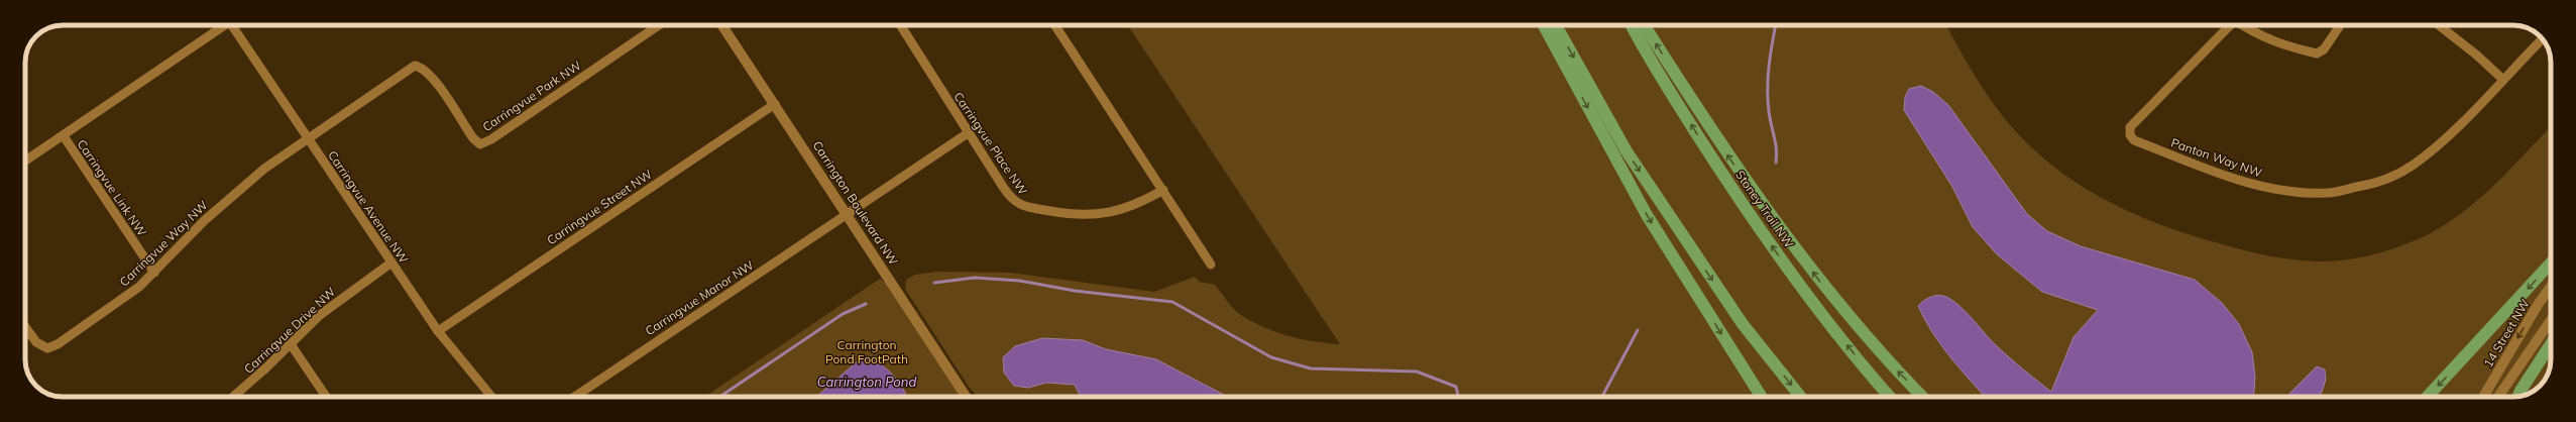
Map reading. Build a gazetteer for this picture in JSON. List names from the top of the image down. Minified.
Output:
{"streets":{"highway":["Stoney Trail NW"],"street":["Carringvue Park NW","Carringvue Place NW","Panton Way NW","Carringvue Link NW","Carrington Boulevard NW","Carringvue Avenue NW","Carringvue Street NW","Carringvue Way NW","Carringvue Manor NW","Carringvue Drive NW","14 Street NW"]},"crossings":[["Carringvue Park NW","Carringvue Avenue NW"],["Carringvue Park NW","Carringvue Way NW"],["Carringvue Place NW","Carringvue Manor NW"],["Carringvue Link NW","Carringvue Way NW"],["Carrington Boulevard NW","Carringvue Street NW"],["Carrington Boulevard NW","Carringvue Manor NW"],["Carringvue Avenue NW","Carringvue Street NW"],["Carringvue Avenue NW","Carringvue Way NW"],["Carringvue Avenue NW","Carringvue Drive NW"]],"water":["Carrington Pond"],"parks":["Carrington Pond FootPath"]}
